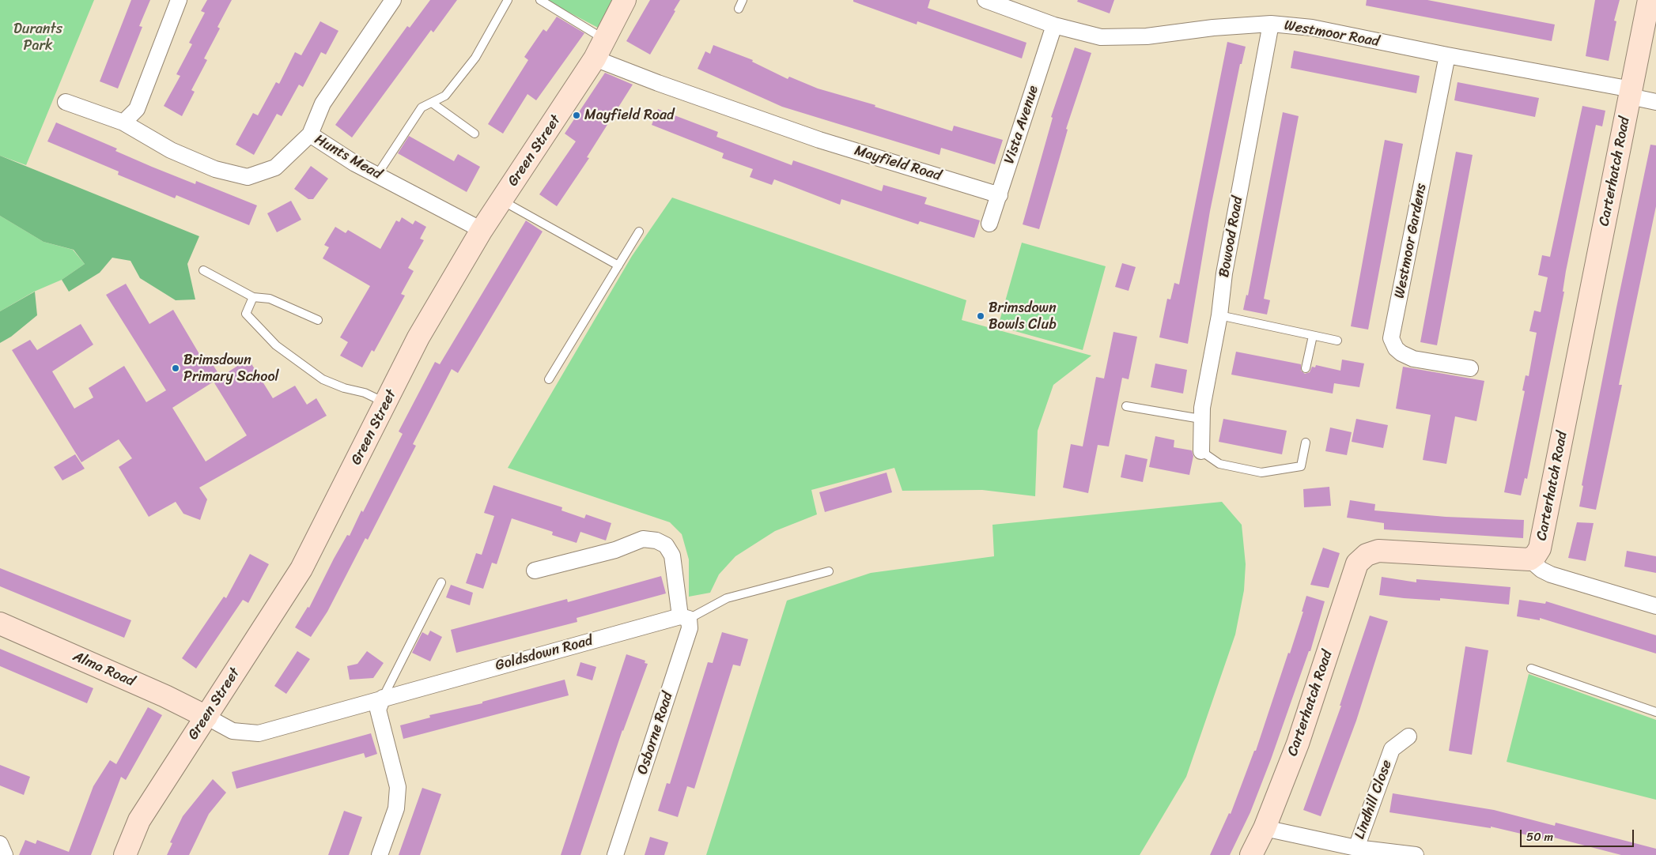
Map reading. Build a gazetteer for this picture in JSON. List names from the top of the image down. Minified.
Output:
{"streets":{"street":["Westmoor Road","Vista Avenue","Green Street","Hunts Mead","Mayfield Road","Carterhatch Road","Bowood Road","Westmoor Gardens","Goldsdown Road","Alma Road","Osborne Road","Lindhill Close"]},"crossings":[["Westmoor Road","Vista Avenue"],["Westmoor Road","Carterhatch Road"],["Westmoor Road","Bowood Road"],["Westmoor Road","Westmoor Gardens"],["Vista Avenue","Mayfield Road"],["Green Street","Hunts Mead"],["Green Street","Mayfield Road"],["Green Street","Goldsdown Road"],["Green Street","Alma Road"],["Goldsdown Road","Alma Road"],["Goldsdown Road","Osborne Road"]],"parks":["Durants Park"],"places":["Mayfield Road","Brimsdown Bowls Club","Brimsdown Primary School"],"scale_bar":"50 m"}
